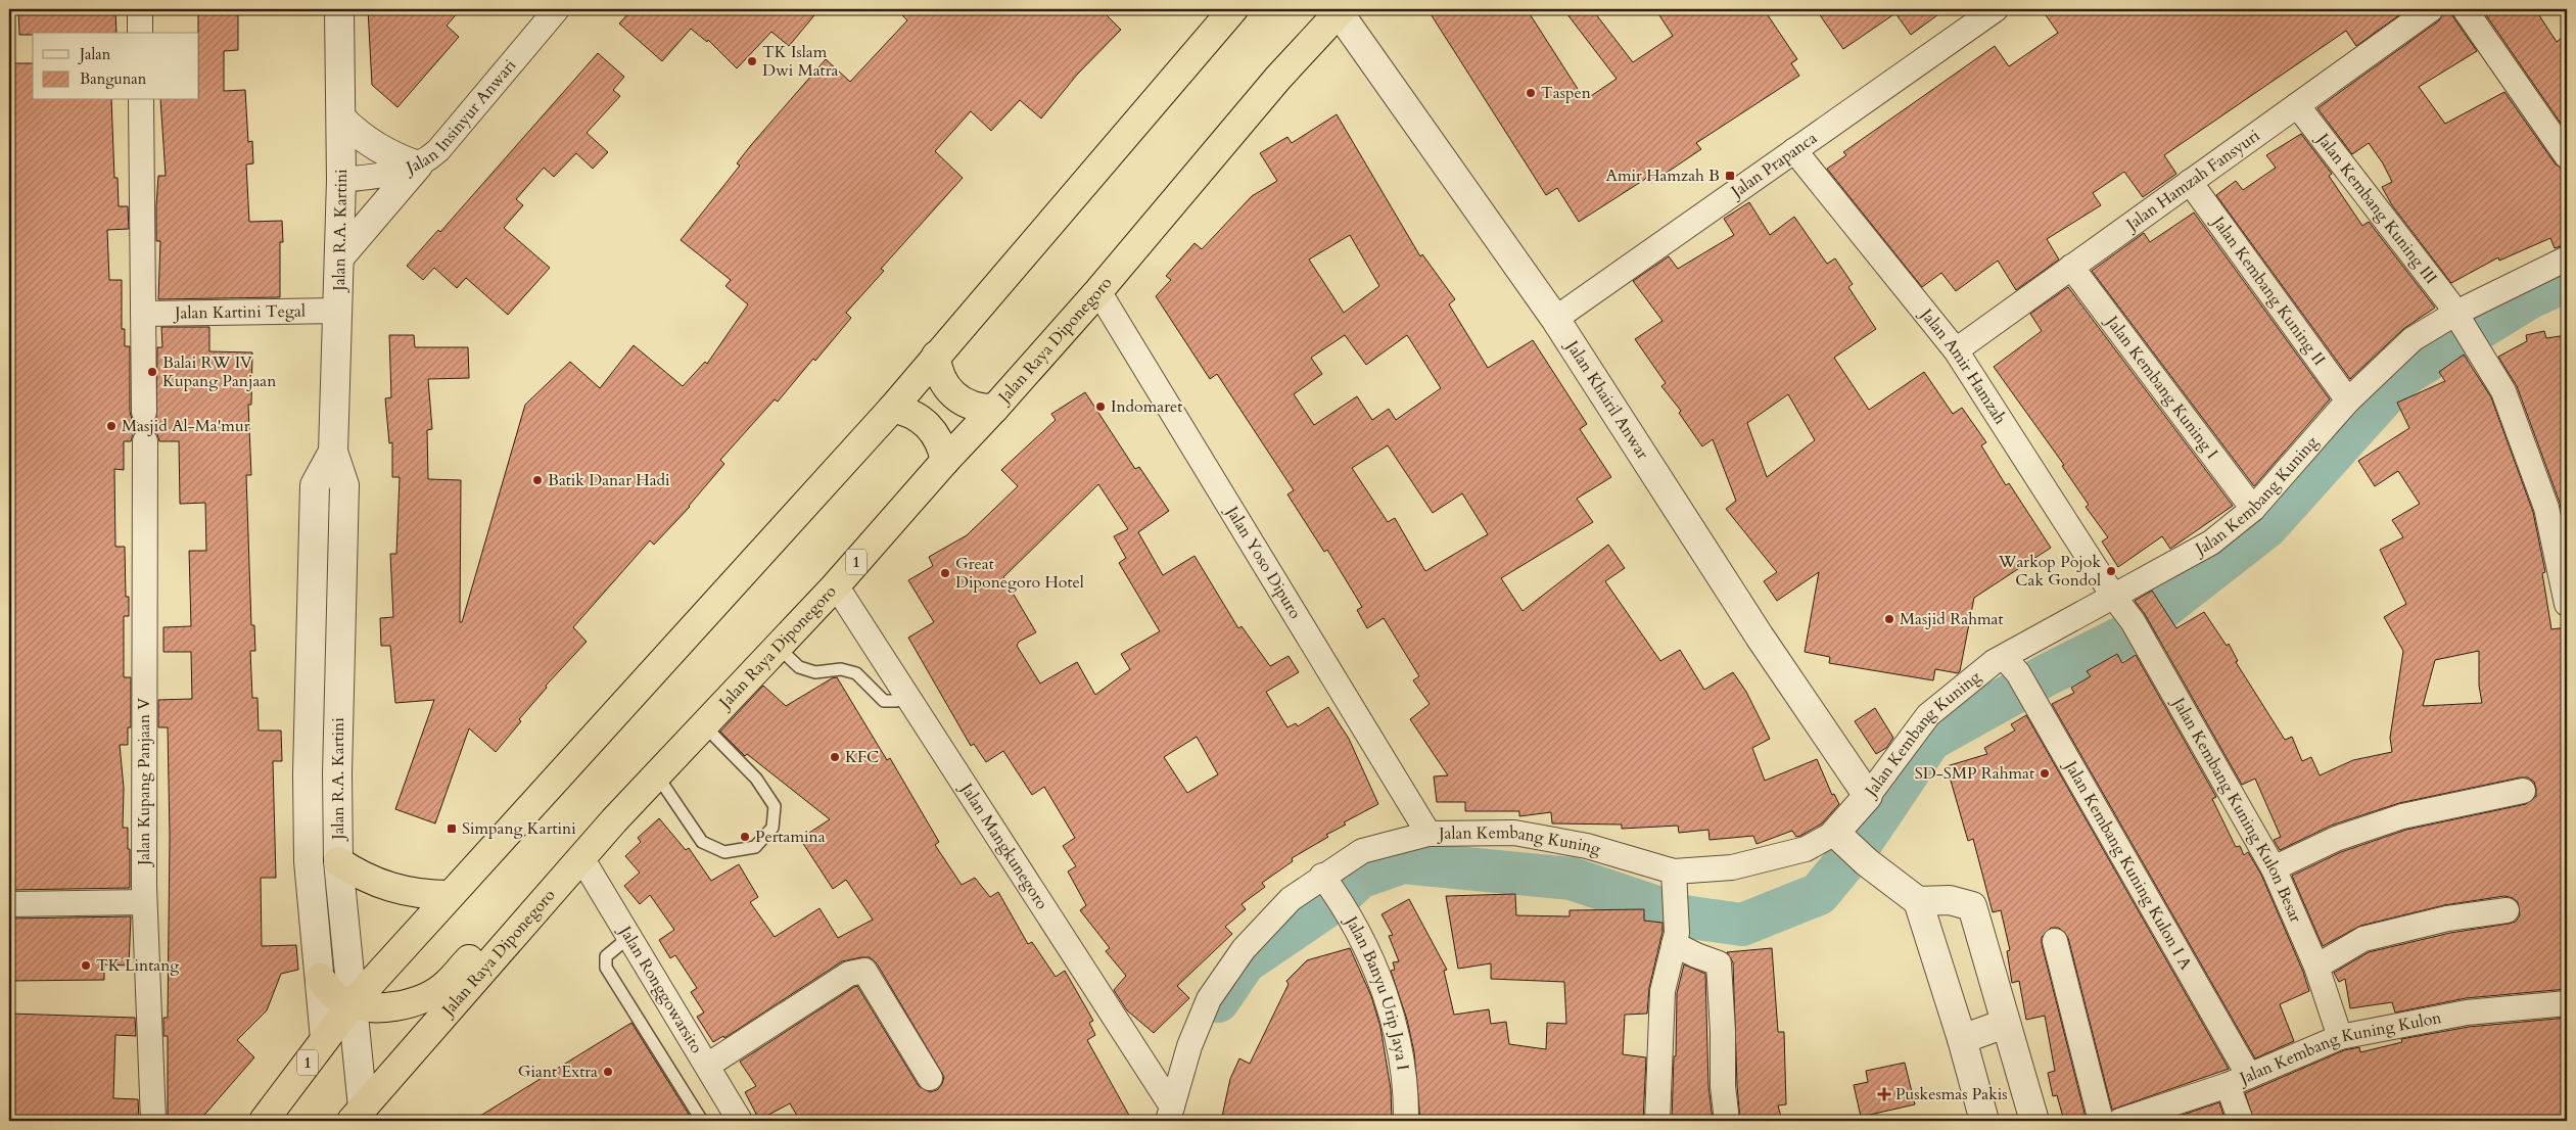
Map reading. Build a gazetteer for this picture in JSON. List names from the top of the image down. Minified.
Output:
{"streets":{"highway":["Jalan Raya Diponegoro","1"],"street":["Jalan Insinyur Anwari","Jalan Prapanca","Jalan Hamzah Fansyuri","Jalan Kembang Kuning III","Jalan R.A. Kartini","Jalan Kembang Kuning II","Jalan Kartini Tegal","Jalan Amir Hamzah","Jalan Kembang Kuning I","Jalan Khairil Anwar","Jalan Kembang Kuning","Jalan Yoso Dipuro","Jalan Kupang Panjaan V","Jalan Kembang Kuning Kulon Besar","Jalan Mangkunegoro","Jalan Kembang Kuning Kulon I A","Jalan Ronggowarsito","Jalan Banyu Urip Jaya I","Jalan Kembang Kuning Kulon"]},"crossings":[["Jalan Insinyur Anwari","Jalan R.A. Kartini"],["Jalan Prapanca","Jalan Amir Hamzah"],["Jalan Prapanca","Jalan Khairil Anwar"],["Jalan Hamzah Fansyuri","Jalan Kembang Kuning III"],["Jalan Hamzah Fansyuri","Jalan Kembang Kuning II"],["Jalan Hamzah Fansyuri","Jalan Amir Hamzah"],["Jalan Hamzah Fansyuri","Jalan Kembang Kuning I"],["Jalan Kembang Kuning III","Jalan Kembang Kuning"],["Jalan R.A. Kartini","Jalan Kartini Tegal"],["Jalan R.A. Kartini","Jalan Raya Diponegoro"],["Jalan R.A. Kartini","1"],["Jalan Kembang Kuning II","Jalan Kembang Kuning"],["Jalan Raya Diponegoro","Jalan Khairil Anwar"],["Jalan Raya Diponegoro","Jalan Yoso Dipuro"],["Jalan Raya Diponegoro","Jalan Mangkunegoro"],["Jalan Raya Diponegoro","Jalan Ronggowarsito"],["Jalan Amir Hamzah","Jalan Kembang Kuning"],["Jalan Amir Hamzah","Jalan Kembang Kuning Kulon Besar"],["Jalan Kembang Kuning I","Jalan Kembang Kuning"],["Jalan Khairil Anwar","Jalan Kembang Kuning"],["Jalan Kembang Kuning","Jalan Yoso Dipuro"],["Jalan Kembang Kuning","Jalan Kembang Kuning Kulon Besar"],["Jalan Kembang Kuning","Jalan Mangkunegoro"],["Jalan Kembang Kuning","Jalan Kembang Kuning Kulon I A"],["Jalan Kembang Kuning","Jalan Banyu Urip Jaya I"],["Jalan Kembang Kuning Kulon Besar","Jalan Kembang Kuning Kulon"],["Jalan Kembang Kuning Kulon I A","Jalan Kembang Kuning Kulon"]],"places":{"other":["TK Islam Dwi Matra","Taspen","Balai RW IV Kupang Panjaan","Indomaret","Masjid Al-Ma'mur","Batik Danar Hadi","Warkop Pojok Cak Gondol","Great Diponegoro Hotel","Masjid Rahmat","KFC","SD-SMP Rahmat","Pertamina","TK Lintang","Giant Extra"],"transit":["Amir Hamzah B","Simpang Kartini"],"health":["Puskesmas Pakis"]},"legend":["Jalan","Bangunan"]}
